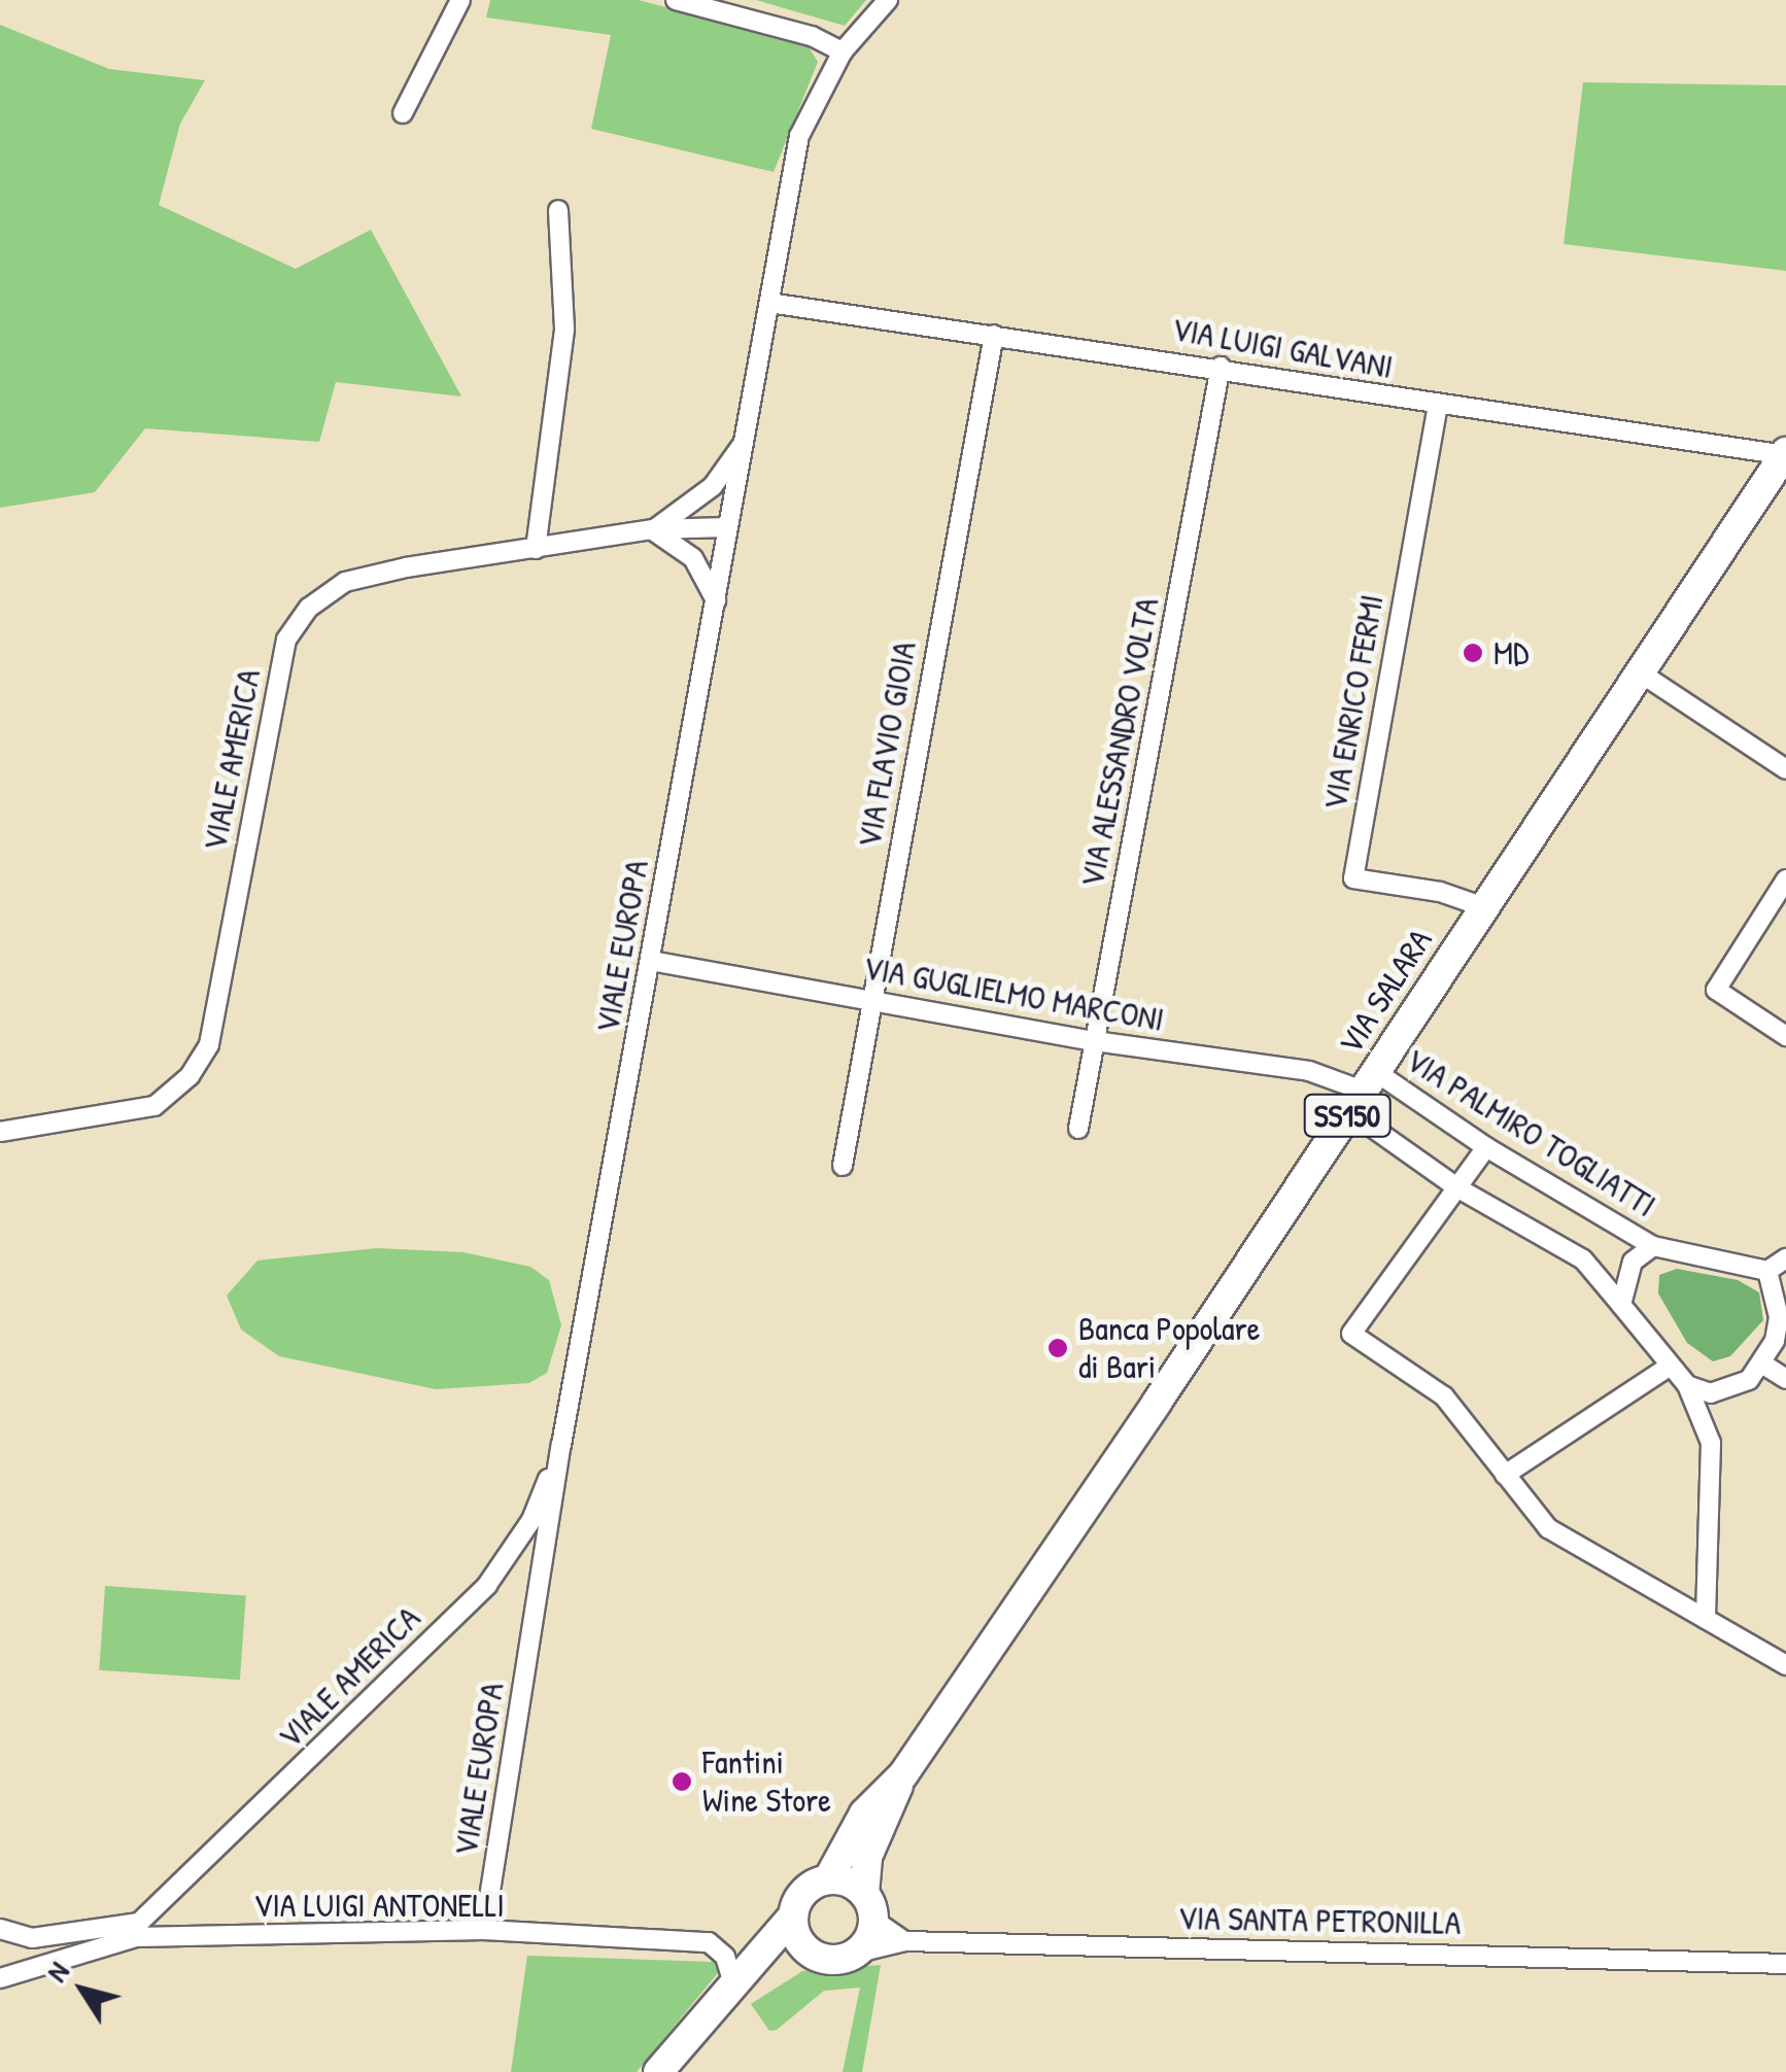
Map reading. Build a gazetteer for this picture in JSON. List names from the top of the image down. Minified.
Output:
{"streets":{"main road":["VIA SALARA","SS150"],"street":["VIA LUIGI GALVANI","VIA ENRICO FERMI","VIA ALESSANDRO VOLTA","VIA FLAVIO GIOIA","VIALE AMERICA","VIALE EUROPA","VIA GUGLIELMO MARCONI","VIA PALMIRO TOGLIATTI","VIA LUIGI ANTONELLI","VIA SANTA PETRONILLA"]},"crossings":[["VIA LUIGI GALVANI","VIA ENRICO FERMI"],["VIA LUIGI GALVANI","VIA ALESSANDRO VOLTA"],["VIA LUIGI GALVANI","VIA FLAVIO GIOIA"],["VIA LUIGI GALVANI","VIALE EUROPA"],["VIA LUIGI GALVANI","VIA SALARA"],["VIA ENRICO FERMI","VIA SALARA"],["VIA ALESSANDRO VOLTA","VIA GUGLIELMO MARCONI"],["VIA FLAVIO GIOIA","VIA GUGLIELMO MARCONI"],["VIALE AMERICA","VIALE EUROPA"],["VIALE AMERICA","VIA LUIGI ANTONELLI"],["VIALE EUROPA","VIA GUGLIELMO MARCONI"],["VIALE EUROPA","VIA LUIGI ANTONELLI"],["VIA SALARA","VIA GUGLIELMO MARCONI"],["VIA SALARA","VIA PALMIRO TOGLIATTI"],["VIA SALARA","VIA SANTA PETRONILLA"],["VIA GUGLIELMO MARCONI","VIA PALMIRO TOGLIATTI"]],"places":["MD","Banca Popolare di Bari","Fantini Wine Store"],"north":"top left"}
